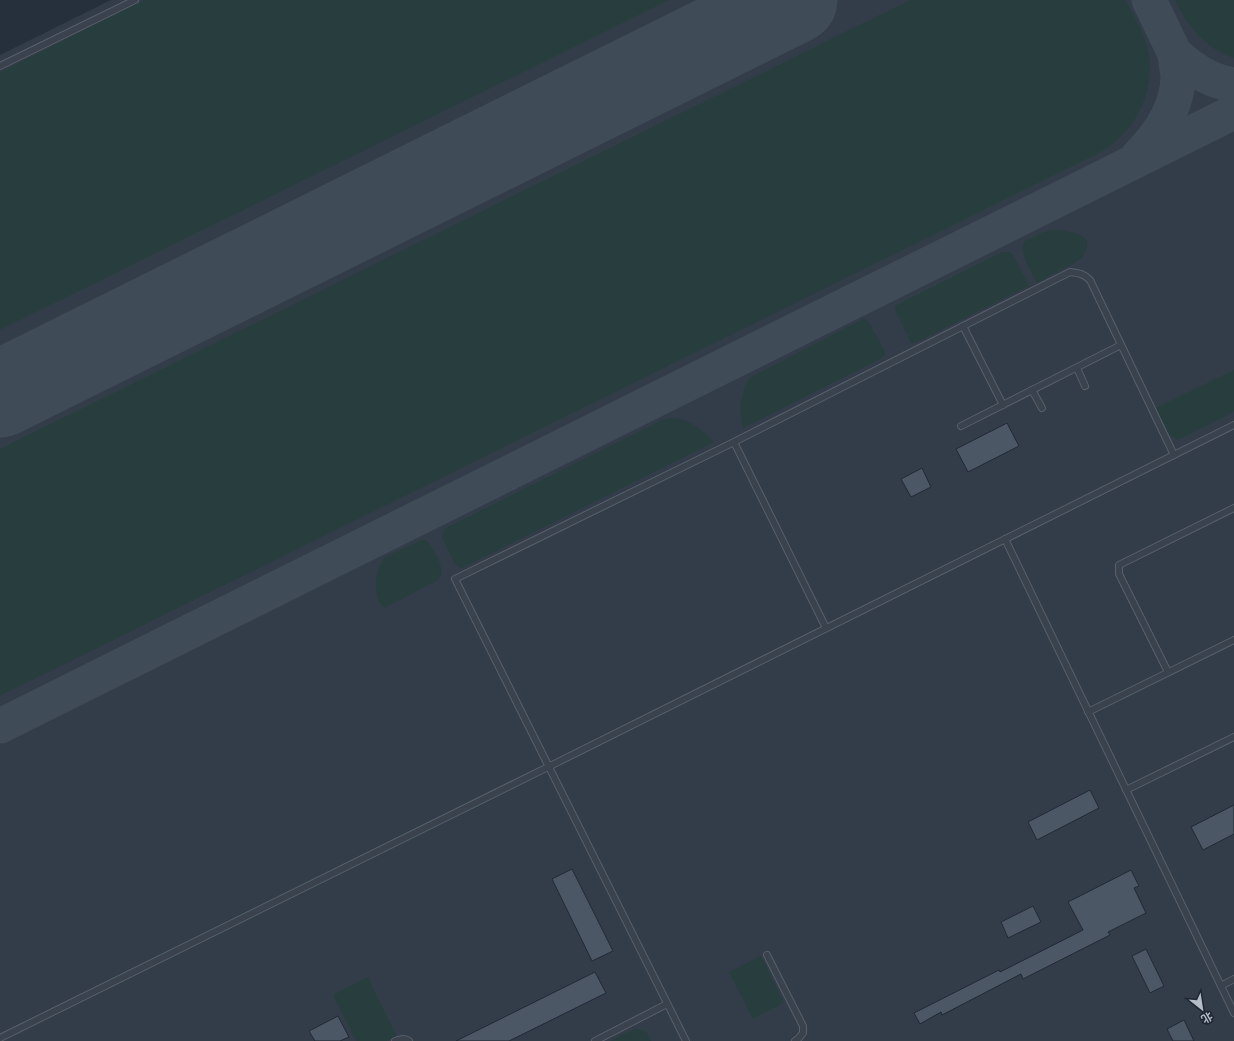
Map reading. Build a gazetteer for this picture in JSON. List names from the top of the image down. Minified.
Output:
{"north":"bottom right"}
